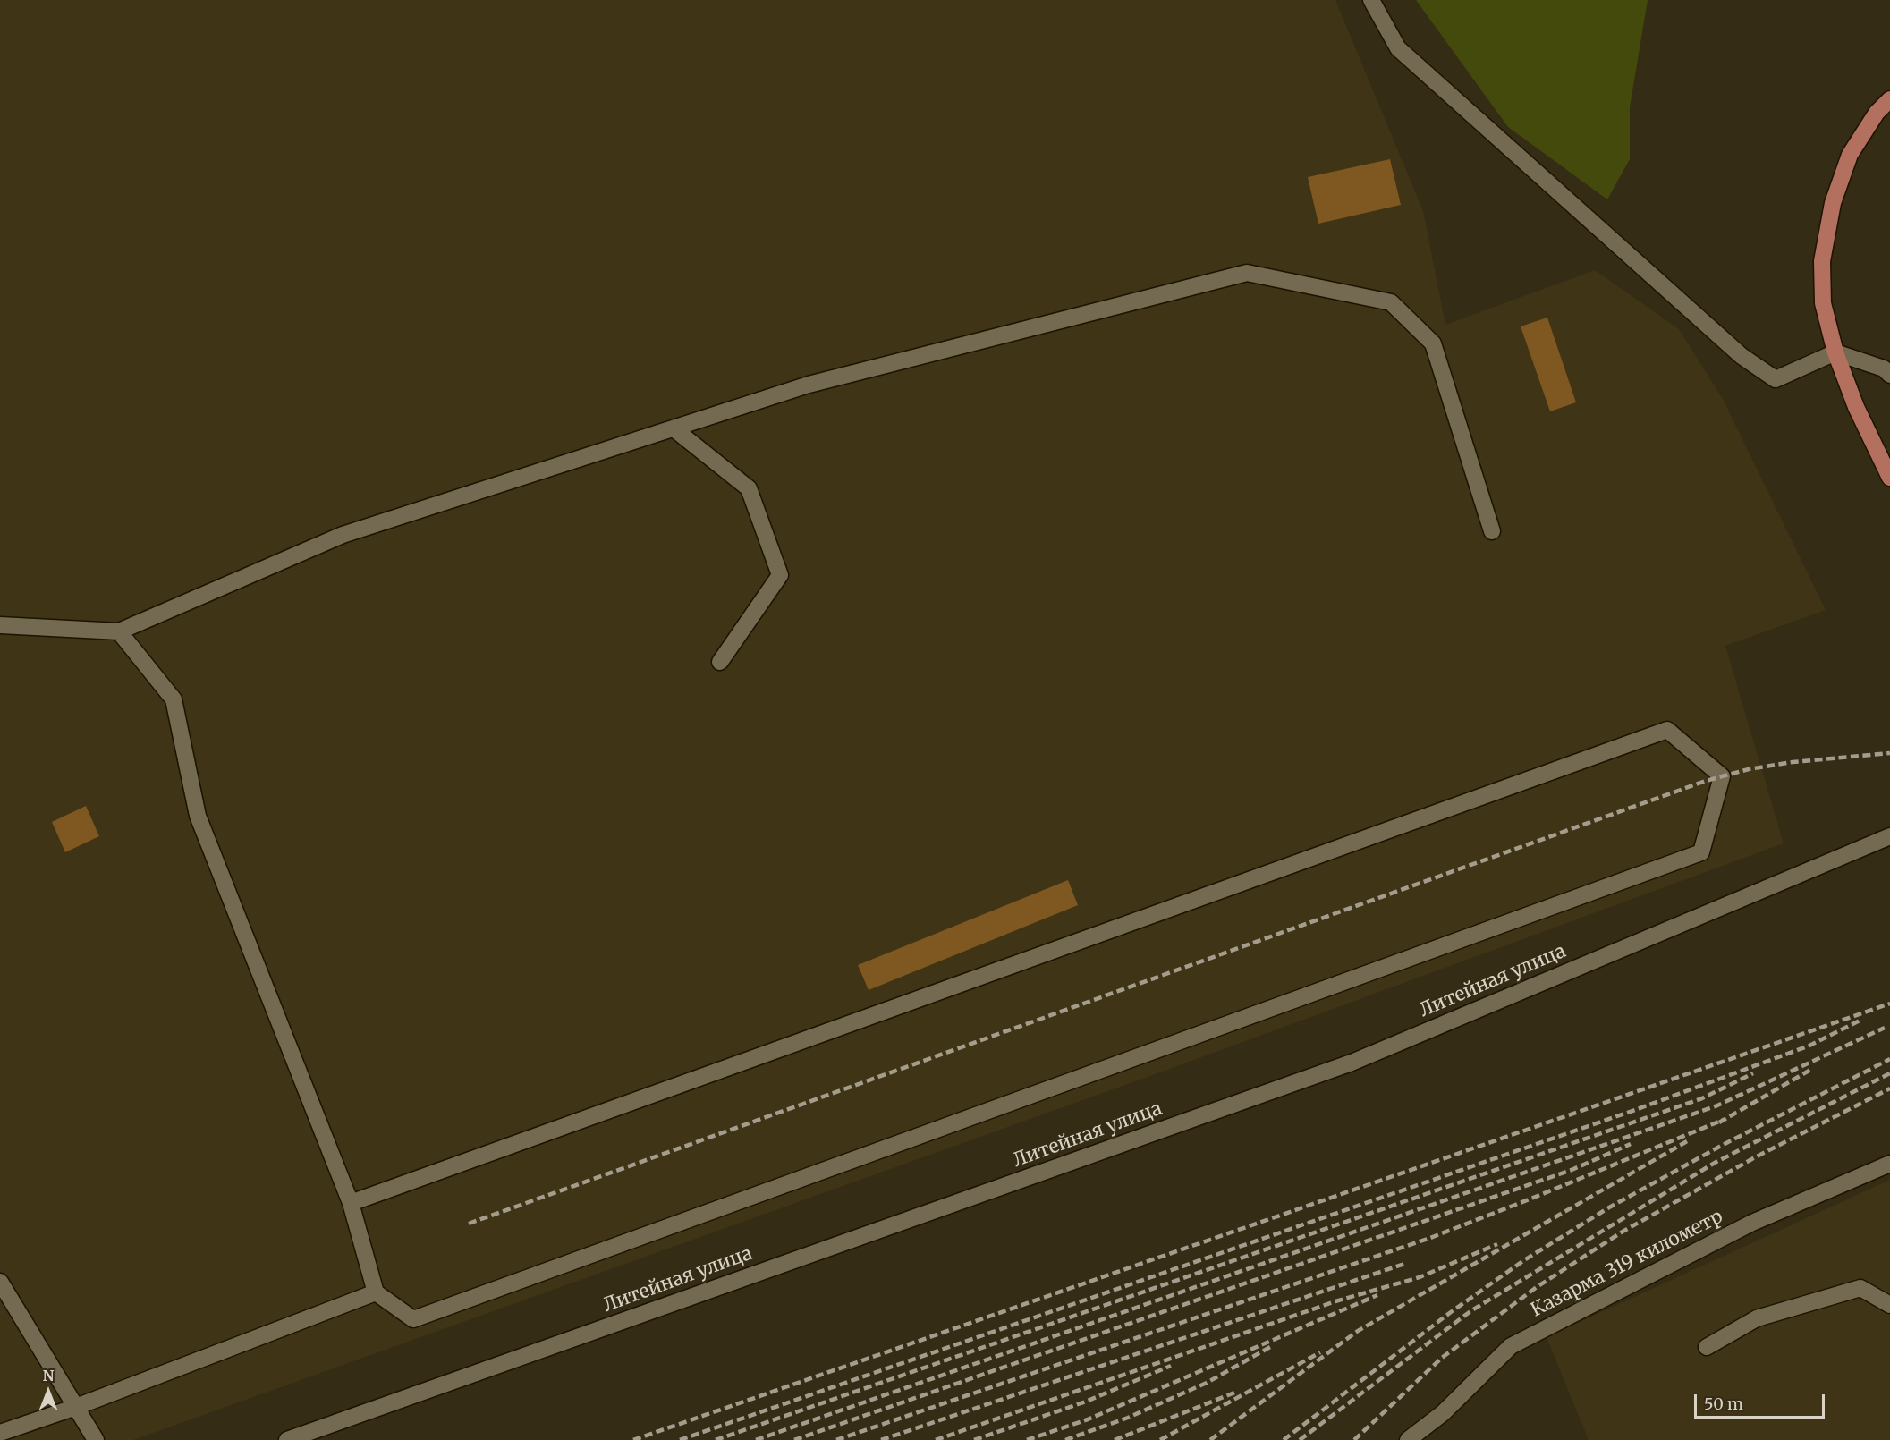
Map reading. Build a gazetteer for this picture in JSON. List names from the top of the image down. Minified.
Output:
{"streets":{"lane":["Литейная улица","Казарма 319 километр"]},"scale_bar":"50 m","north":"top"}
